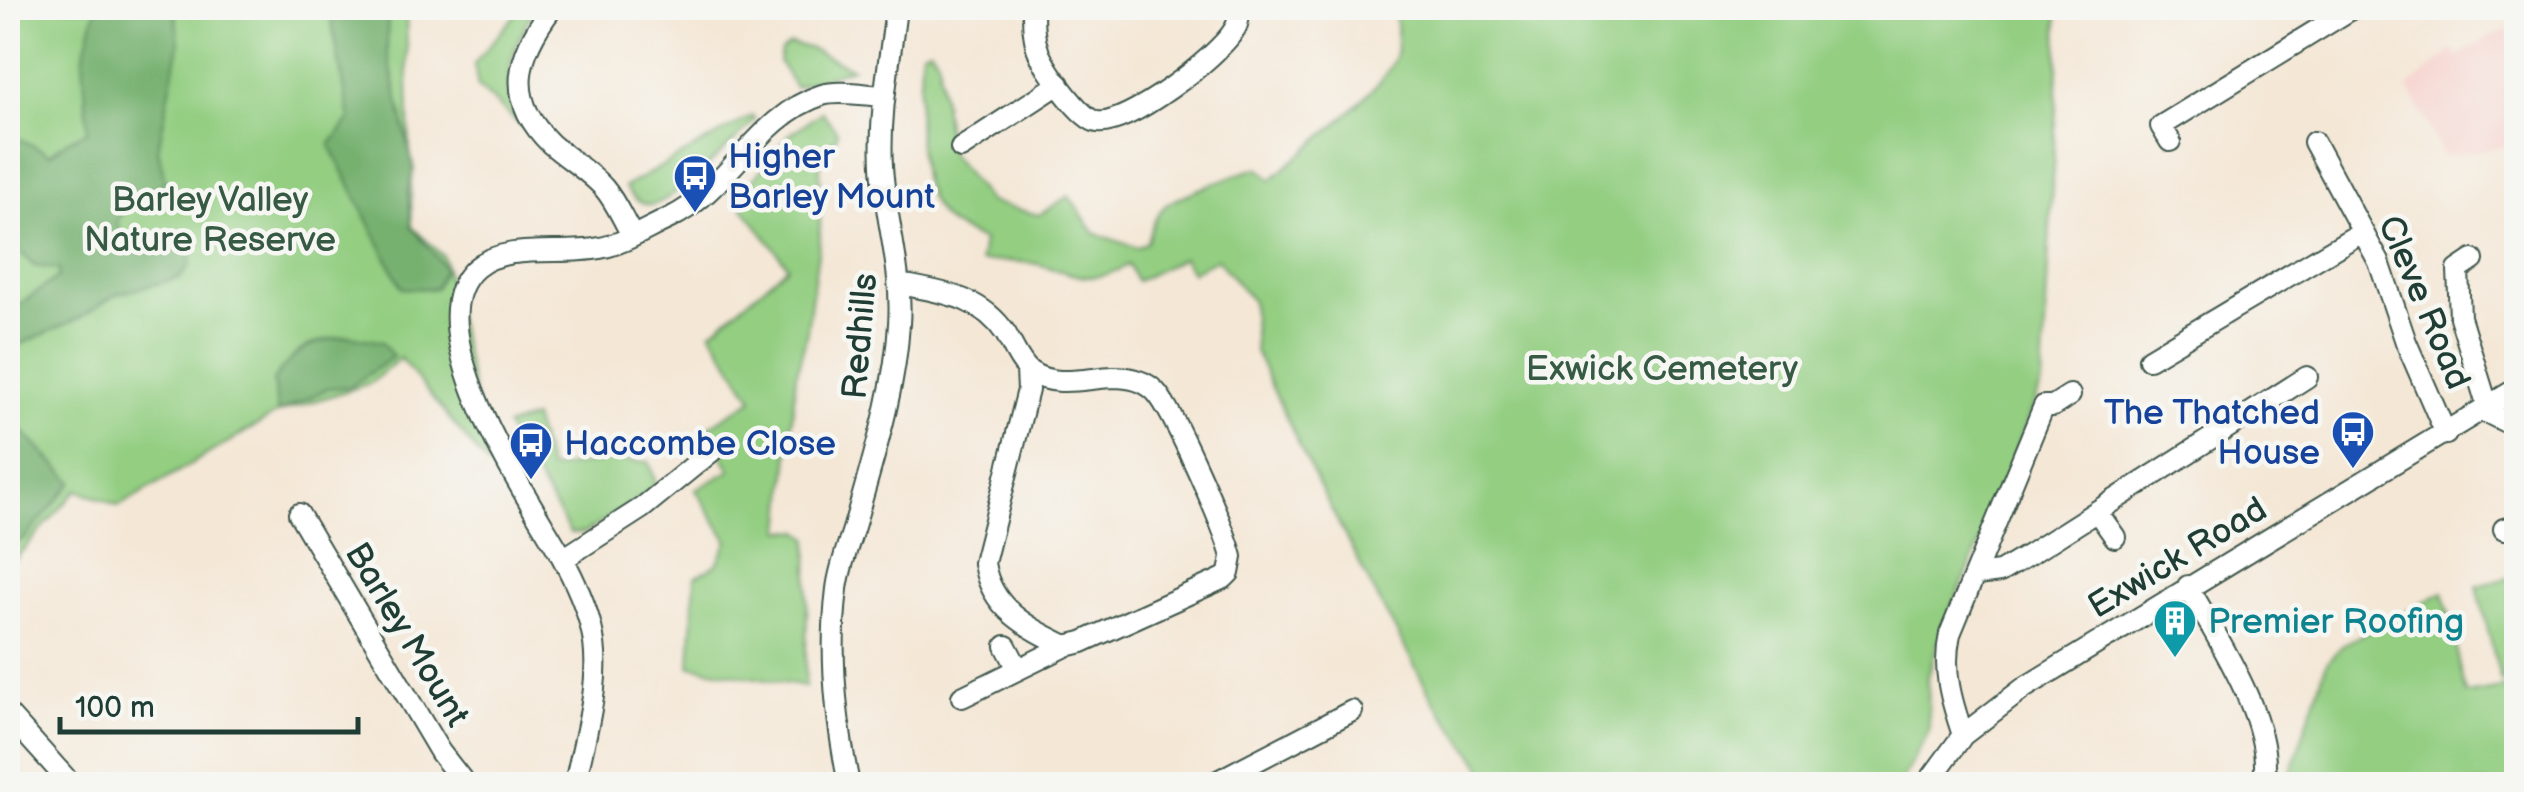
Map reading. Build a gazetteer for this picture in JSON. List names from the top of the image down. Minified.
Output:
{"streets":{"street":["Cleve Road","Redhills","Exwick Road","Barley Mount"]},"crossings":[["Cleve Road","Exwick Road"]],"parks":["Barley Valley Nature Reserve","Exwick Cemetery"],"places":{"bus stop":["Higher Barley Mount","The Thatched House","Haccombe Close"],"building":["Premier Roofing"]},"scale_bar":"100 m"}
